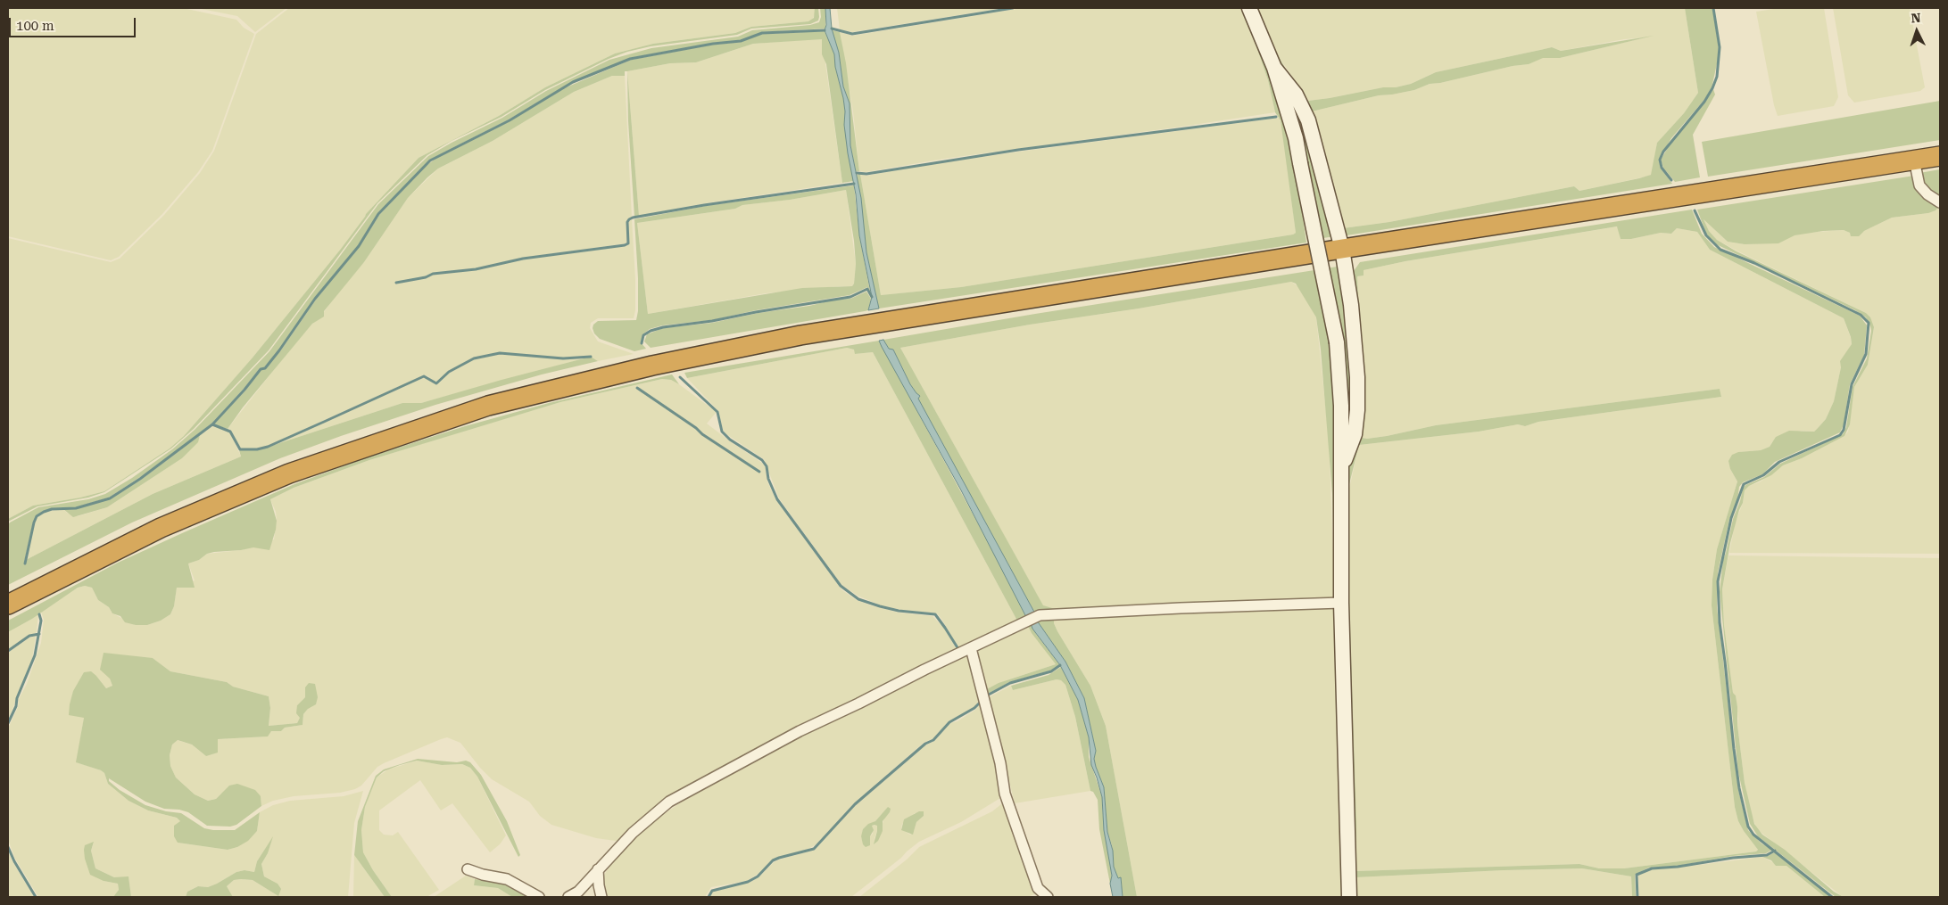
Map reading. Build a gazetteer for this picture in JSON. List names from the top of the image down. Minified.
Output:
{"scale_bar":"100 m","north":"top"}
